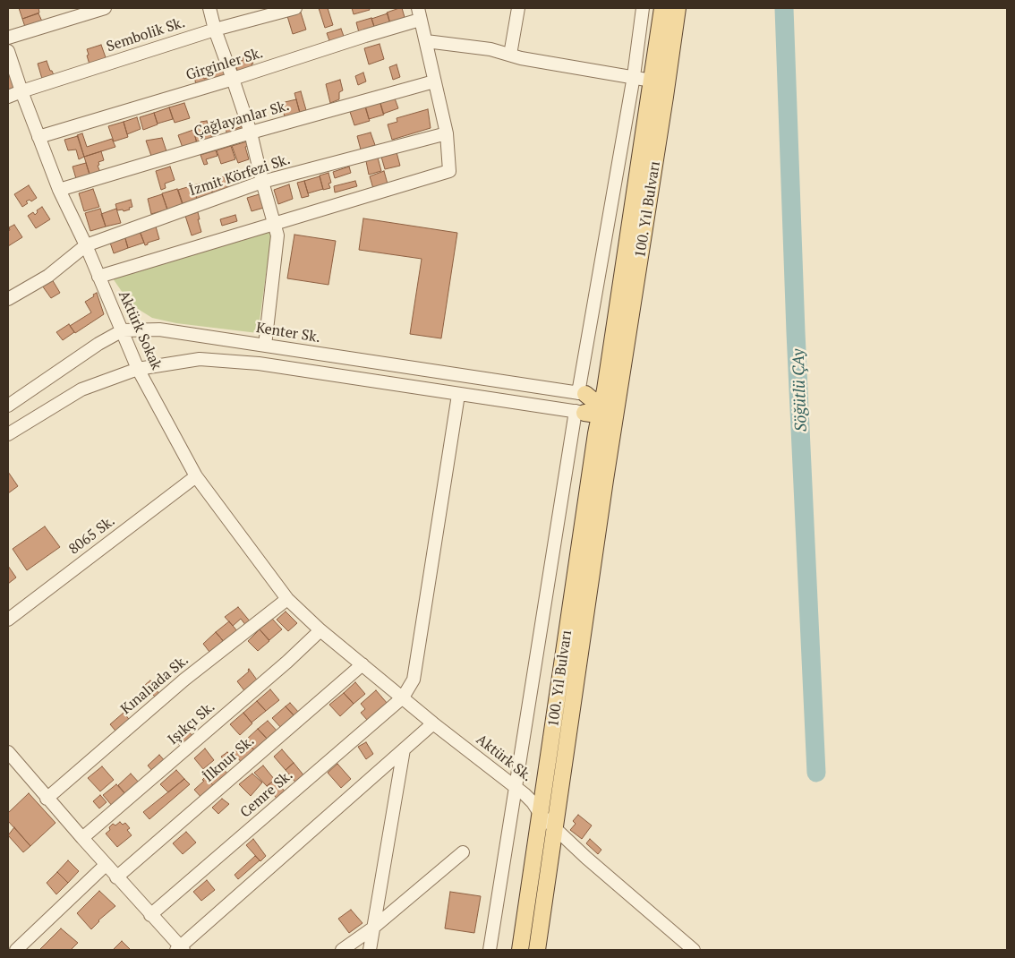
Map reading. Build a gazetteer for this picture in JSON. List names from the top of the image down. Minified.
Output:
{"streets":{"main road":["100. Yıl Bulvarı"],"street":["Sembolik Sk.","Girginler Sk.","Çağlayanlar Sk.","İzmit Körfezi Sk.","Aktürk Sokak","Kenter Sk.","8065 Sk.","Kınalıada Sk.","Işıkçı Sk.","Aktürk Sk.","İlknur Sk.","Cemre Sk."]},"crossings":[["Sembolik Sk.","Aktürk Sokak"],["Girginler Sk.","Aktürk Sokak"],["Çağlayanlar Sk.","Aktürk Sokak"],["İzmit Körfezi Sk.","Aktürk Sokak"],["100. Yıl Bulvarı","Aktürk Sk."],["Aktürk Sokak","Kenter Sk."],["Aktürk Sokak","8065 Sk."],["Aktürk Sokak","Kınalıada Sk."],["Aktürk Sokak","Aktürk Sk."],["Kınalıada Sk.","Aktürk Sk."],["Işıkçı Sk.","Aktürk Sk."],["Aktürk Sk.","İlknur Sk."],["Aktürk Sk.","Cemre Sk."]],"water":["Söğütlü ÇAy"]}
